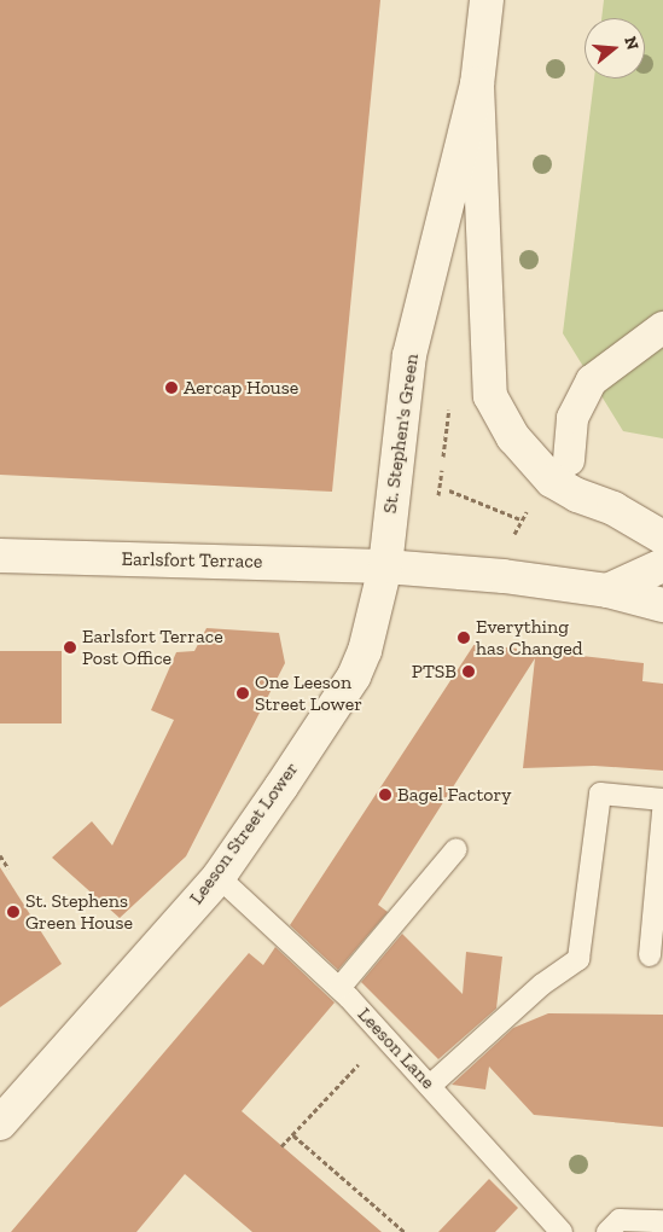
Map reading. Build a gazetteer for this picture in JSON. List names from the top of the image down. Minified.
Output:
{"streets":{"main road":["St. Stephen's Green","Earlsfort Terrace","Leeson Street Lower"],"lane":["Leeson Lane"]},"crossings":[["St. Stephen's Green","Earlsfort Terrace"],["St. Stephen's Green","Leeson Street Lower"],["Earlsfort Terrace","Leeson Street Lower"],["Leeson Street Lower","Leeson Lane"]],"places":["Aercap House","Everything has Changed","Earlsfort Terrace Post Office","PTSB","One Leeson Street Lower","Bagel Factory","St. Stephens Green House"],"north":"right"}
